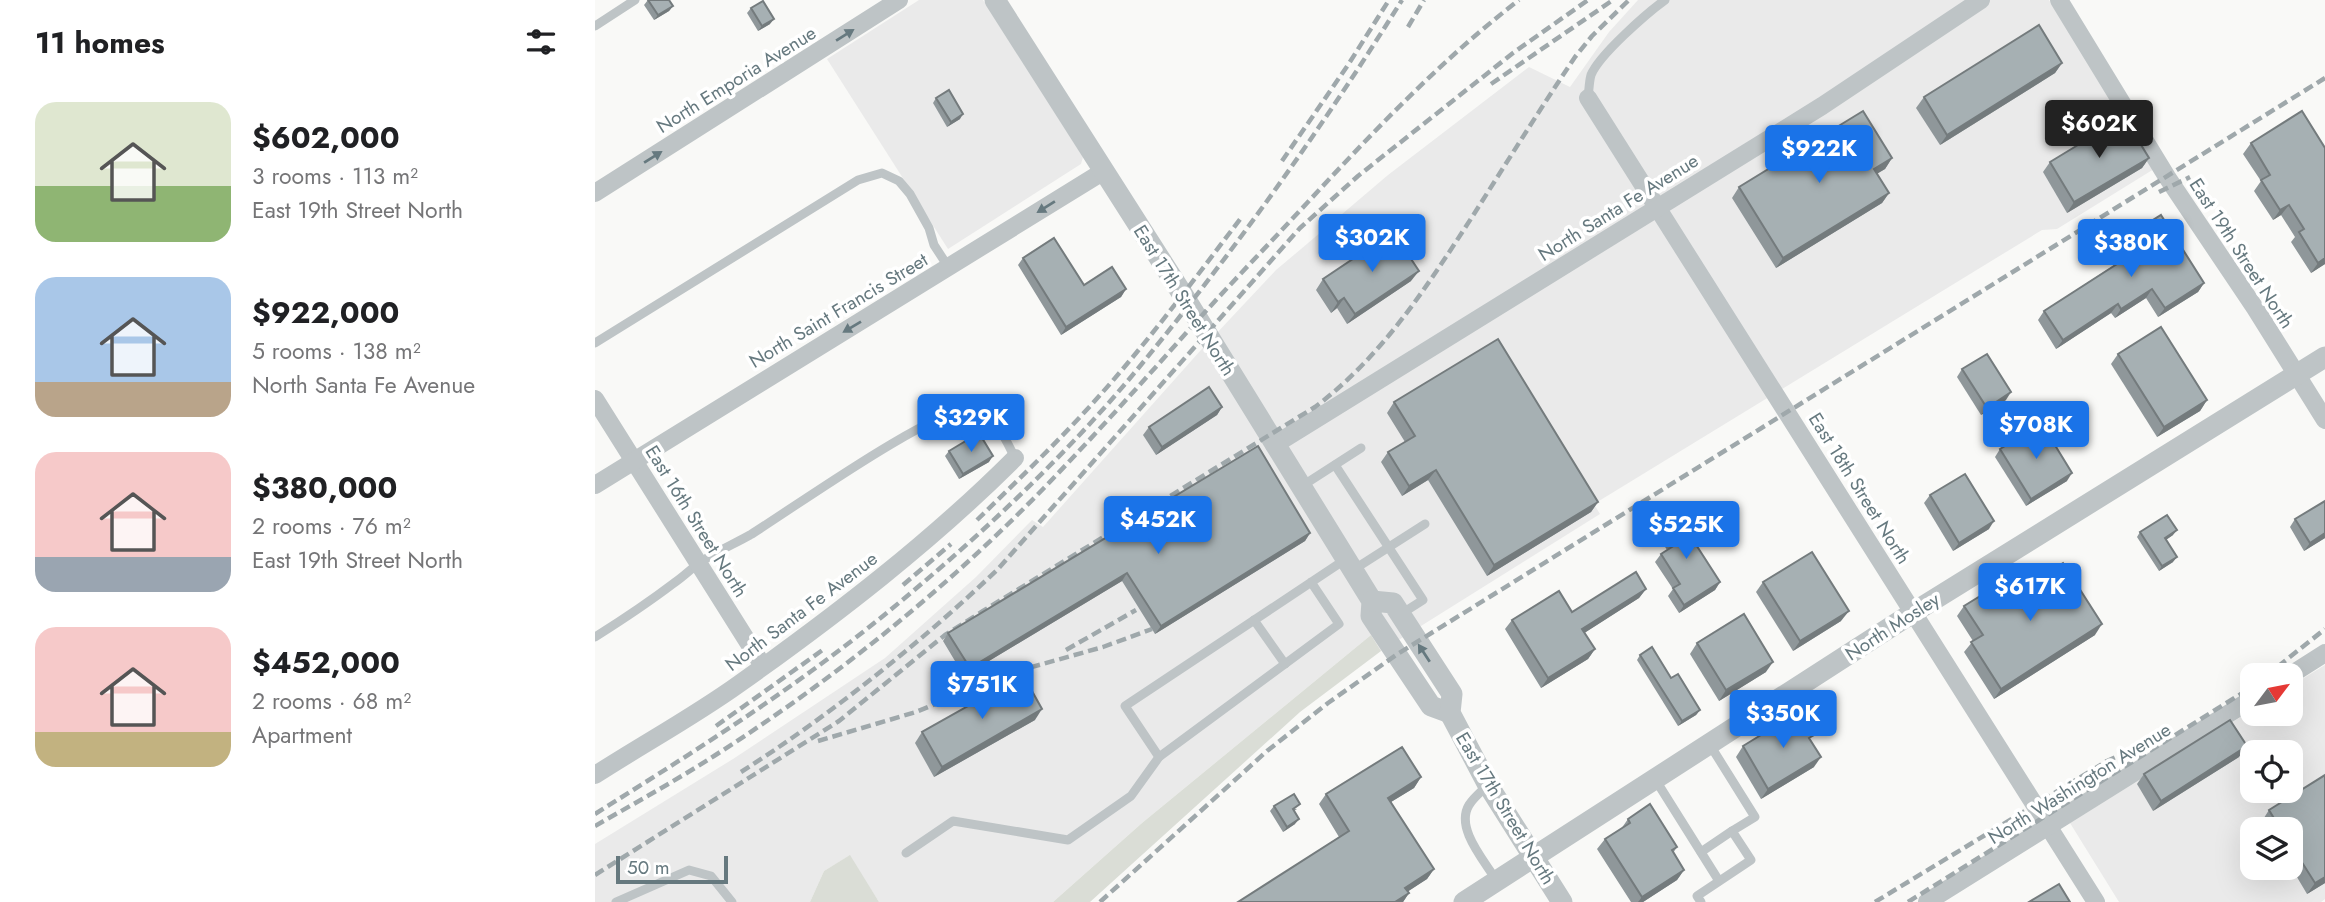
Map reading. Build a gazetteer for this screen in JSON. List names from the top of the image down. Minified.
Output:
{"streets":{"street":["North Emporia Avenue","North Santa Fe Avenue","East 19th Street North","East 17th Street North","North Saint Francis Street","East 18th Street North","East 16th Street North","North Mosley","North Washington Avenue"]},"crossings":[["North Santa Fe Avenue","East 17th Street North"],["North Santa Fe Avenue","East 18th Street North"],["North Santa Fe Avenue","East 16th Street North"],["East 19th Street North","North Mosley"],["East 17th Street North","North Saint Francis Street"],["East 17th Street North","North Mosley"],["North Saint Francis Street","East 16th Street North"],["East 18th Street North","North Mosley"],["East 18th Street North","North Washington Avenue"]],"one_way":["North Emporia Avenue","North Saint Francis Street"],"scale_bar":"50 m","north":"top right","page":{"heading":"11 homes","list":[{"name":"$602,000","note":"3 rooms · 113 m² · East 19th Street North"},{"name":"$922,000","note":"5 rooms · 138 m² · North Santa Fe Avenue"},{"name":"$380,000","note":"2 rooms · 76 m² · East 19th Street North"},{"name":"$452,000","note":"2 rooms · 68 m² · Apartment"}],"price":["$602K","$922K","$302K","$380K","$329K","$708K","$452K","$525K","$617K","$751K","$350K"],"scale":"50 m"}}
